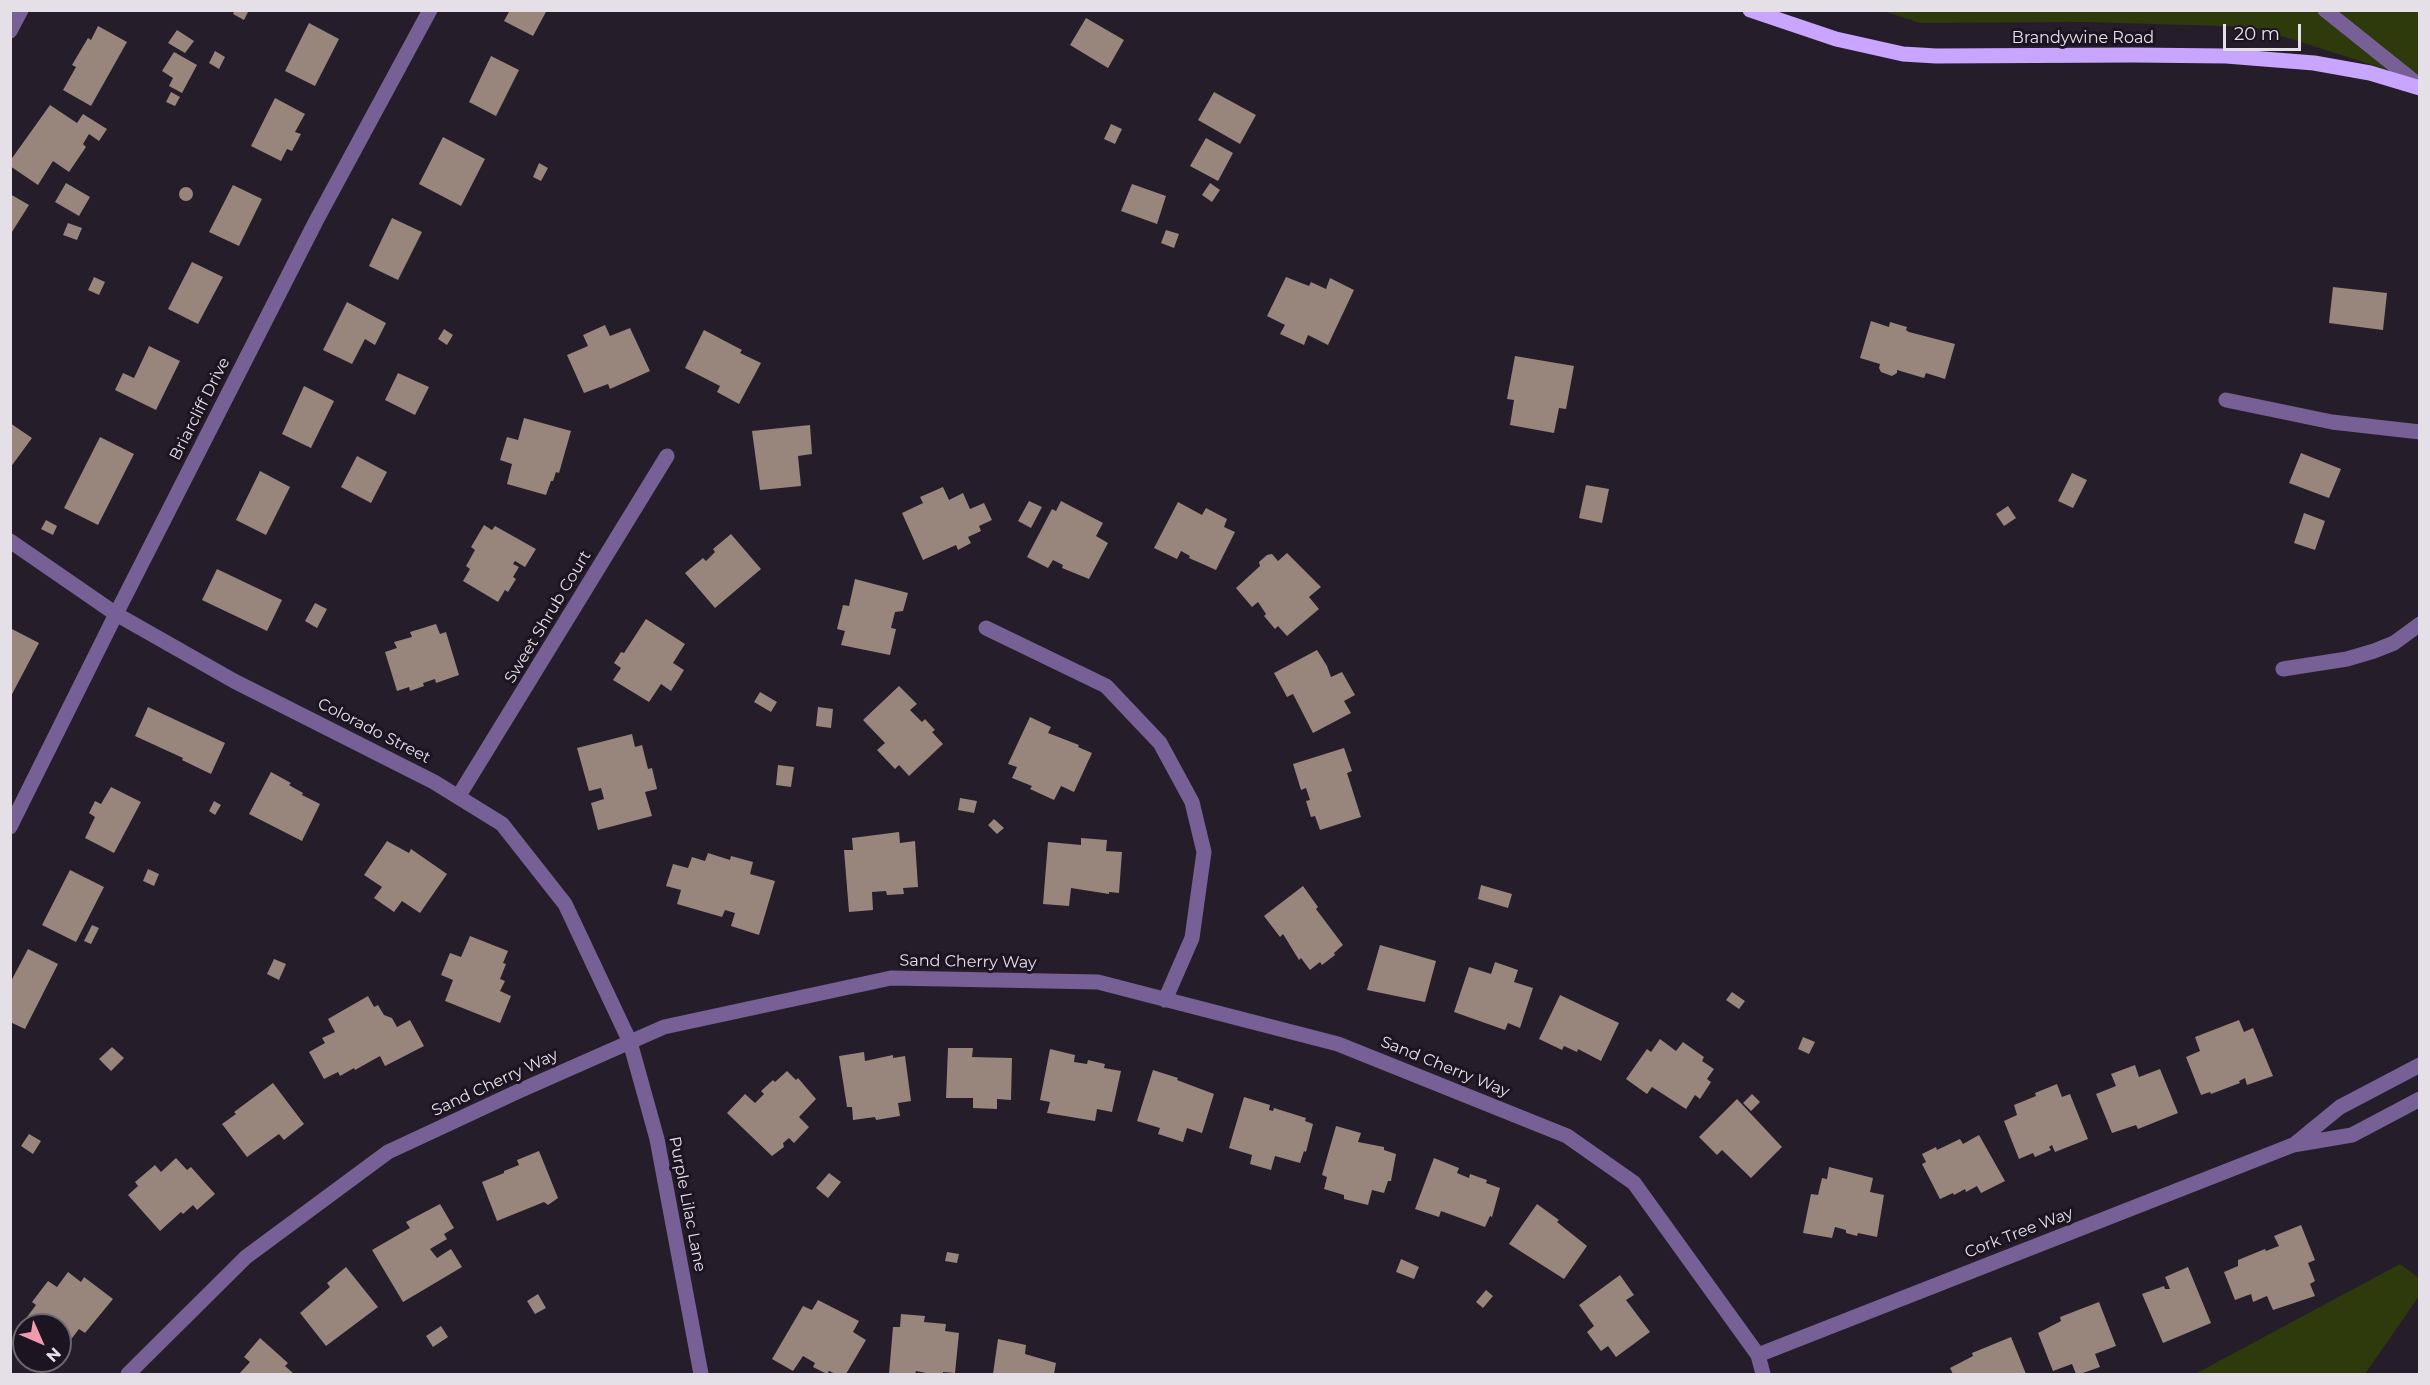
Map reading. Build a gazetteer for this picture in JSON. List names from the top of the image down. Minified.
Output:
{"streets":{"main road":["Brandywine Road"],"street":["Briarcliff Drive","Sweet Shrub Court","Colorado Street","Sand Cherry Way","Purple Lilac Lane","Cork Tree Way"]},"crossings":[["Briarcliff Drive","Colorado Street"],["Sweet Shrub Court","Colorado Street"],["Colorado Street","Sand Cherry Way"],["Colorado Street","Purple Lilac Lane"],["Sand Cherry Way","Purple Lilac Lane"],["Sand Cherry Way","Cork Tree Way"]],"scale_bar":"20 m","north":"bottom right"}
